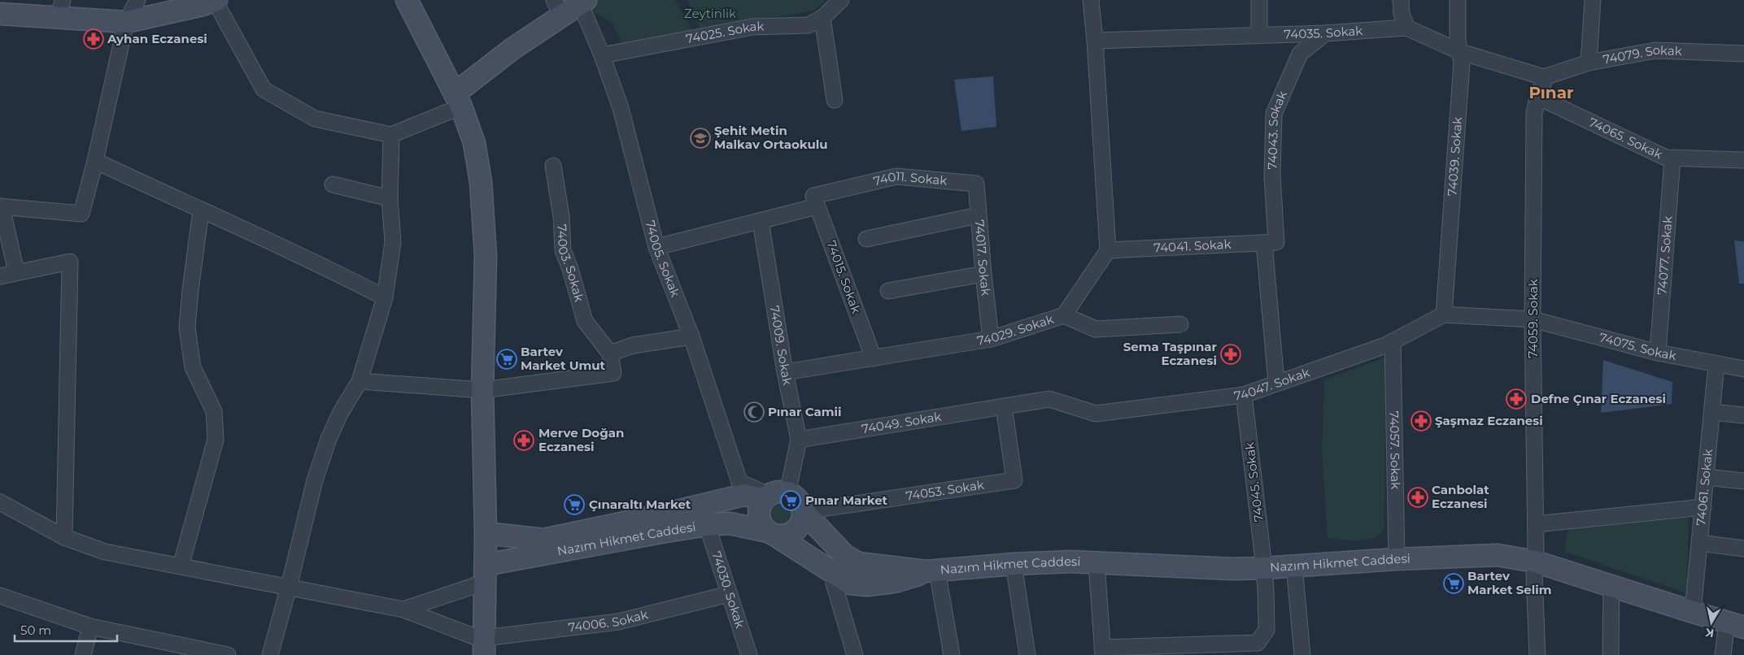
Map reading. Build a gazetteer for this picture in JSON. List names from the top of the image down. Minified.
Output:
{"streets":{"main road":["Nazım Hikmet Caddesi"],"street":["74035. Sokak","74025. Sokak","74079. Sokak","74043. Sokak","74065. Sokak","74039. Sokak","74011. Sokak","74041. Sokak","74077. Sokak","74005. Sokak","74017. Sokak","74003. Sokak","74015. Sokak","74059. Sokak","74029. Sokak","74009. Sokak","74075. Sokak","74047. Sokak","74049. Sokak","74057. Sokak","74045. Sokak","74061. Sokak","74053. Sokak","74030. Sokak","74006. Sokak"]},"crossings":[["74035. Sokak","74079. Sokak"],["74035. Sokak","74043. Sokak"],["74035. Sokak","74039. Sokak"],["74035. Sokak","74059. Sokak"],["74025. Sokak","74005. Sokak"],["74079. Sokak","74059. Sokak"],["74043. Sokak","74041. Sokak"],["74065. Sokak","74077. Sokak"],["74065. Sokak","74059. Sokak"],["74039. Sokak","74047. Sokak"],["74011. Sokak","74005. Sokak"],["74011. Sokak","74017. Sokak"],["74011. Sokak","74015. Sokak"],["74011. Sokak","74009. Sokak"],["74041. Sokak","74029. Sokak"],["74077. Sokak","74075. Sokak"],["74005. Sokak","74009. Sokak"],["74005. Sokak","74053. Sokak"],["74005. Sokak","Nazım Hikmet Caddesi"],["74017. Sokak","74029. Sokak"],["74015. Sokak","74029. Sokak"],["74059. Sokak","74075. Sokak"],["74059. Sokak","Nazım Hikmet Caddesi"],["74029. Sokak","74009. Sokak"],["74009. Sokak","74049. Sokak"],["74009. Sokak","74053. Sokak"],["74009. Sokak","Nazım Hikmet Caddesi"],["74075. Sokak","74061. Sokak"],["74047. Sokak","74049. Sokak"],["74047. Sokak","74057. Sokak"],["74047. Sokak","74045. Sokak"],["74047. Sokak","74053. Sokak"],["74049. Sokak","74053. Sokak"],["74057. Sokak","Nazım Hikmet Caddesi"],["74045. Sokak","Nazım Hikmet Caddesi"],["74061. Sokak","Nazım Hikmet Caddesi"],["74053. Sokak","Nazım Hikmet Caddesi"],["Nazım Hikmet Caddesi","74030. Sokak"],["74030. Sokak","74006. Sokak"]],"districts":["Pınar"],"parks":["Zeytinlik"],"places":{"pharmacy":["Ayhan Eczanesi","Sema Taşpınar Eczanesi","Defne Çınar Eczanesi","Şaşmaz Eczanesi","Merve Doğan Eczanesi","Canbolat Eczanesi"],"school or university":["Şehit Metin Malkav Ortaokulu"],"supermarket":["Bartev Market Umut","Pınar Market","Çınaraltı Market","Bartev Market Selim"],"mosque":["Pınar Camii"]},"scale_bar":"50 m","north":"bottom"}
